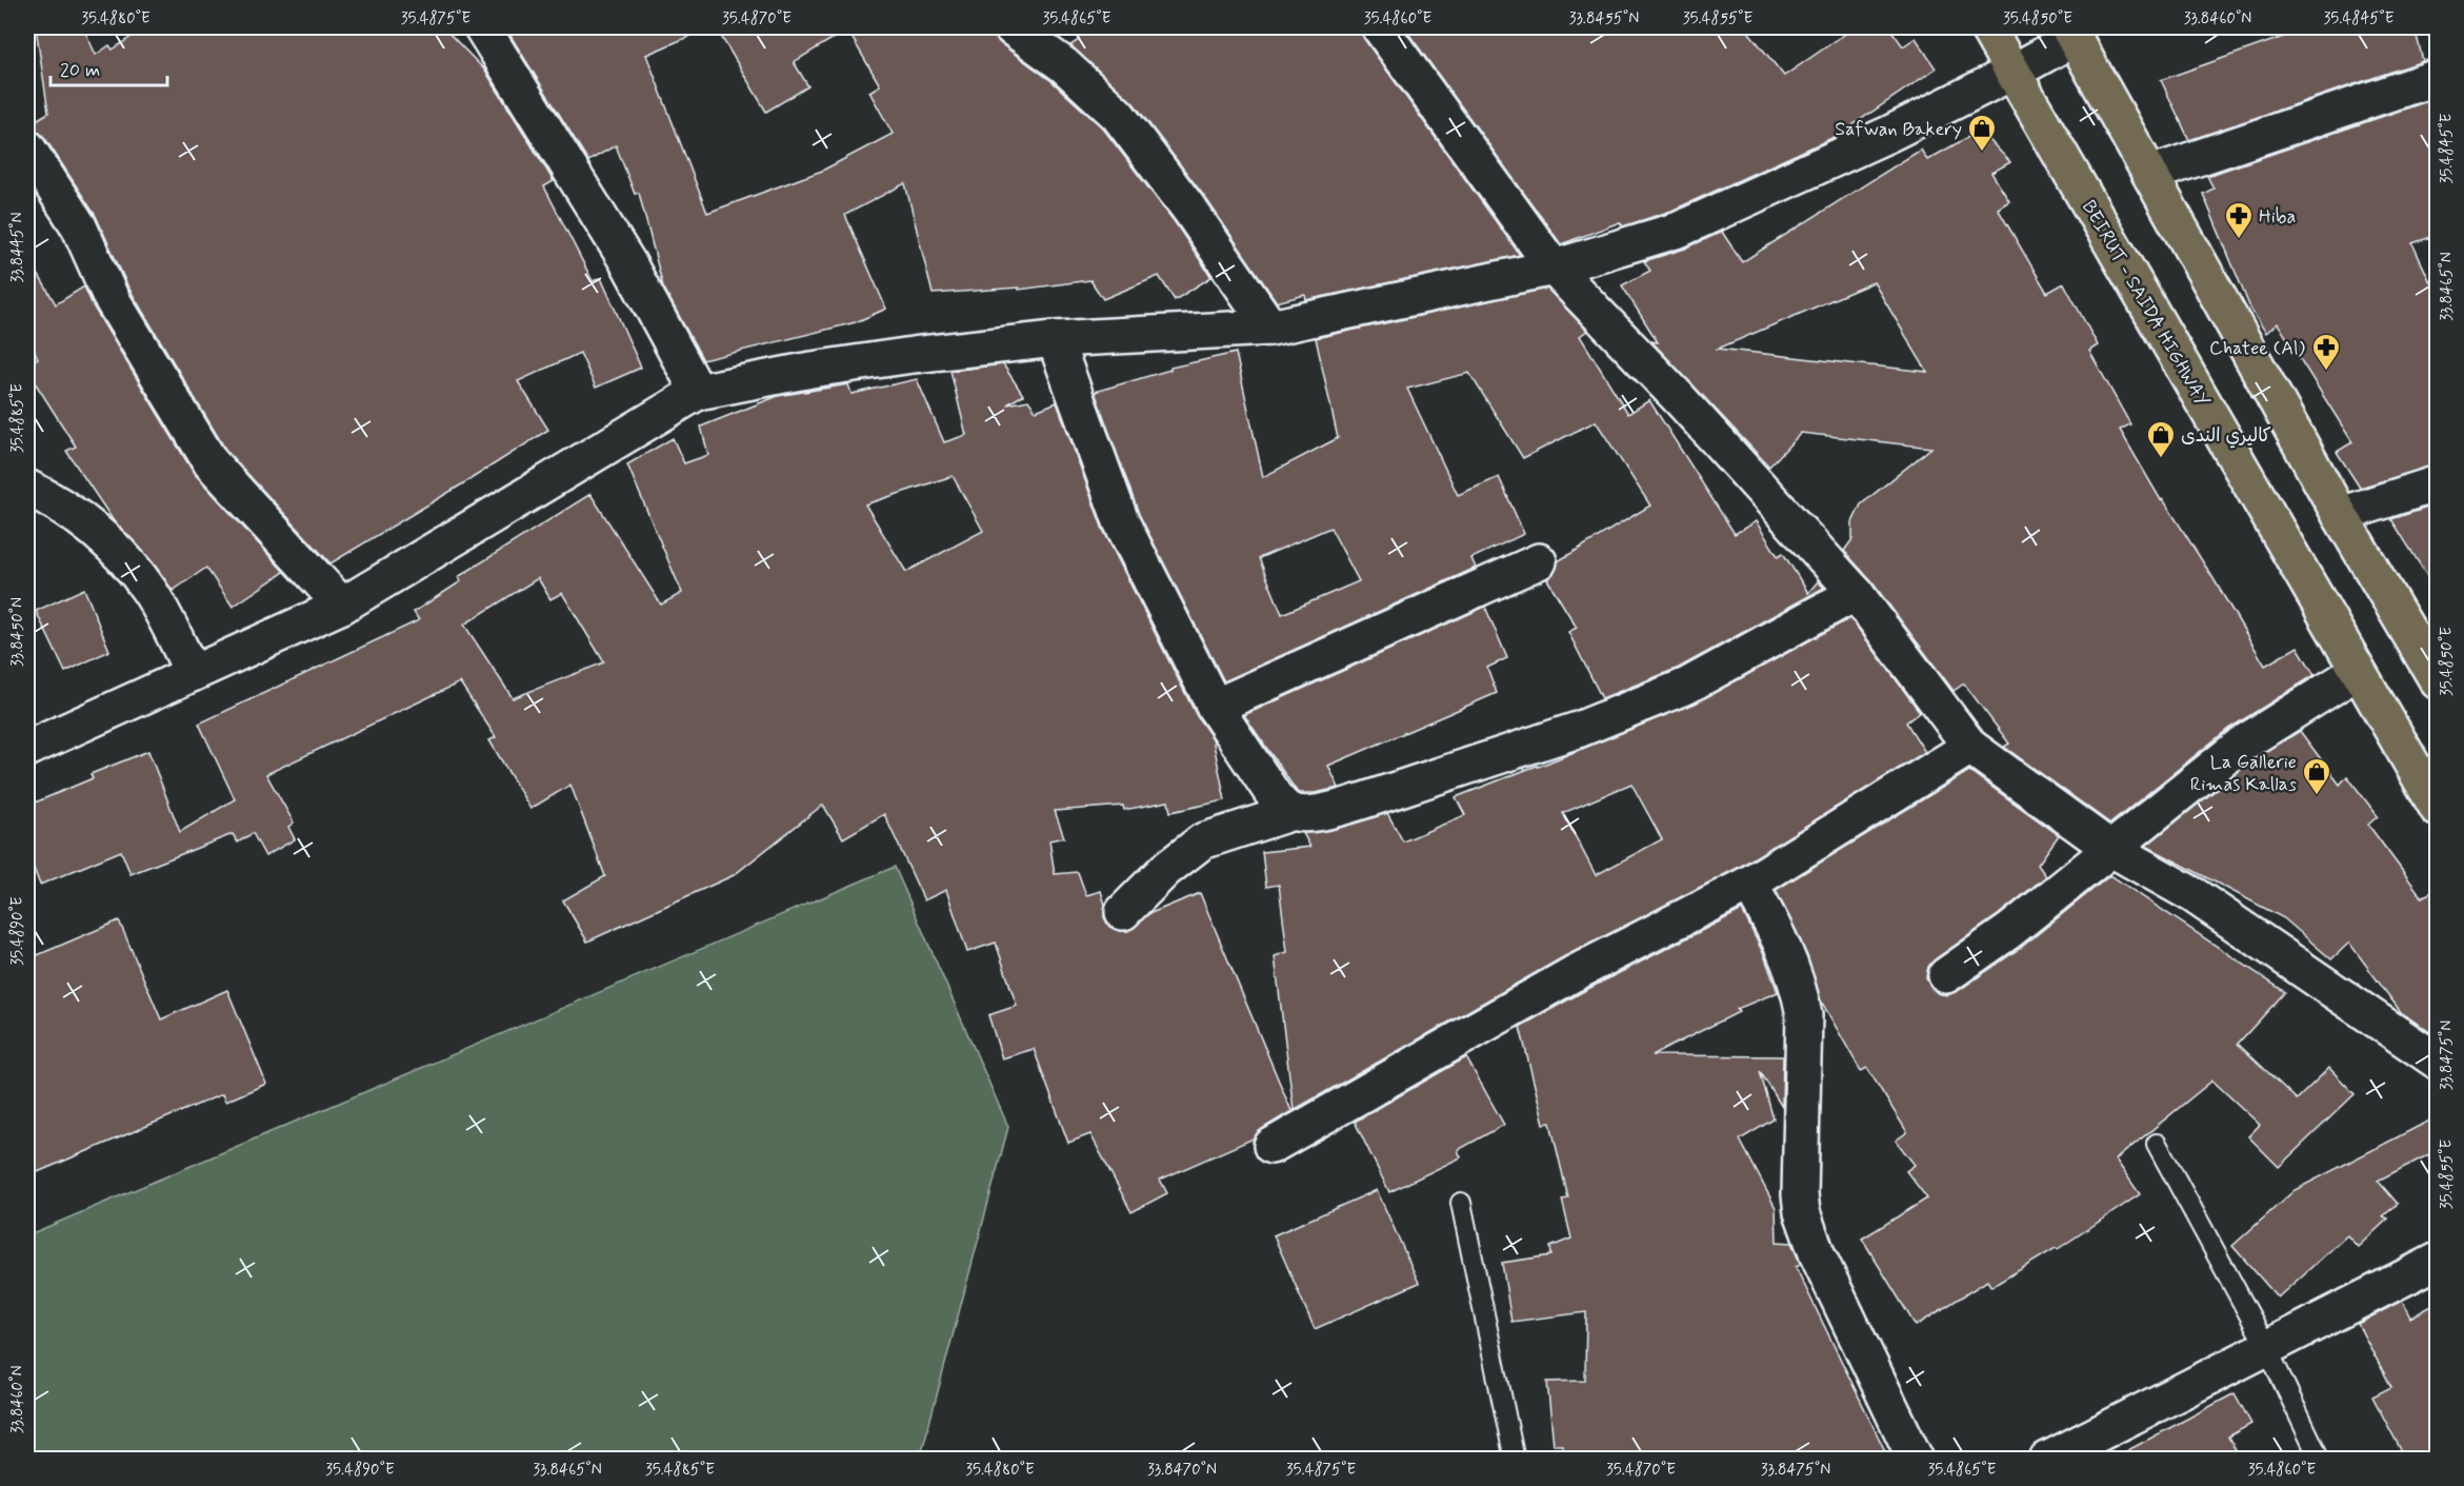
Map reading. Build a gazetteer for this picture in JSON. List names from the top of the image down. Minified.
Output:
{"streets":{"highway":["BEIRUT - SAIDA HIGHWAY"]},"places":{"shop":["Safwan Bakery","كاليري الندى","La Gallerie Rimas Kallas"],"pharmacy":["Hiba","Chatee (Al)"]},"scale_bar":"20 m","coordinates":["35.4880°E","35.4875°E","35.4870°E","35.4865°E","35.4860°E","33.8455°N","35.4855°E","35.4850°E","33.8460°N","35.4845°E","33.8445°N","33.8465°N","35.4885°E","33.8450°N","35.4890°E","33.8475°N","33.8470°N"]}
